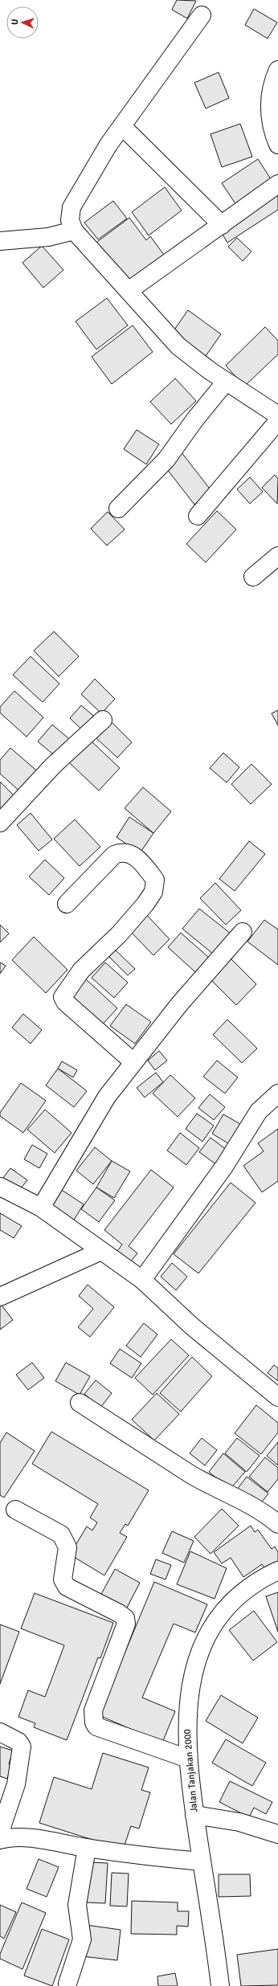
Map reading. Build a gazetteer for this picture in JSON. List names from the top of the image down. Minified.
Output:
{"streets":{"street":["Jalan Tanjakan 2000"]},"north":"left"}
